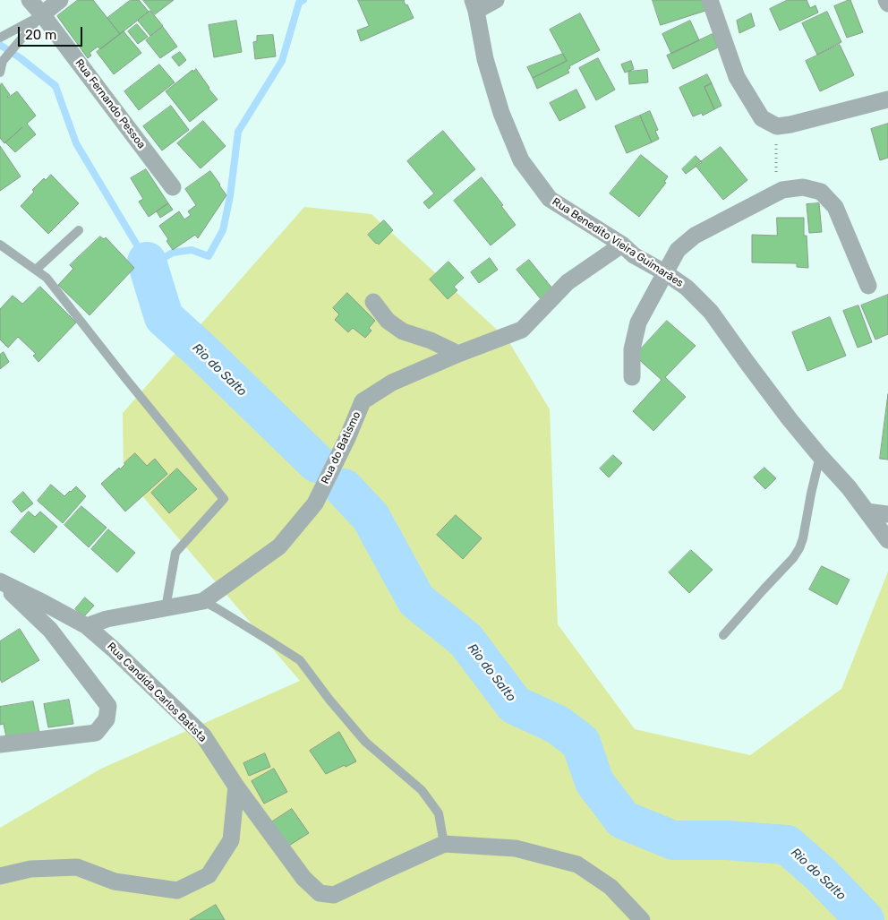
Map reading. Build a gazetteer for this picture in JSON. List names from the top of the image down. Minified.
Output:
{"streets":{"street":["Rua Fernando Pessoa","Rua Benedito Vieira Guimarães","Rua do Batismo","Rua Candida Carlos Batista"]},"crossings":[["Rua Benedito Vieira Guimarães","Rua do Batismo"],["Rua do Batismo","Rua Candida Carlos Batista"]],"water":["Rio do Salto"],"scale_bar":"20 m"}
